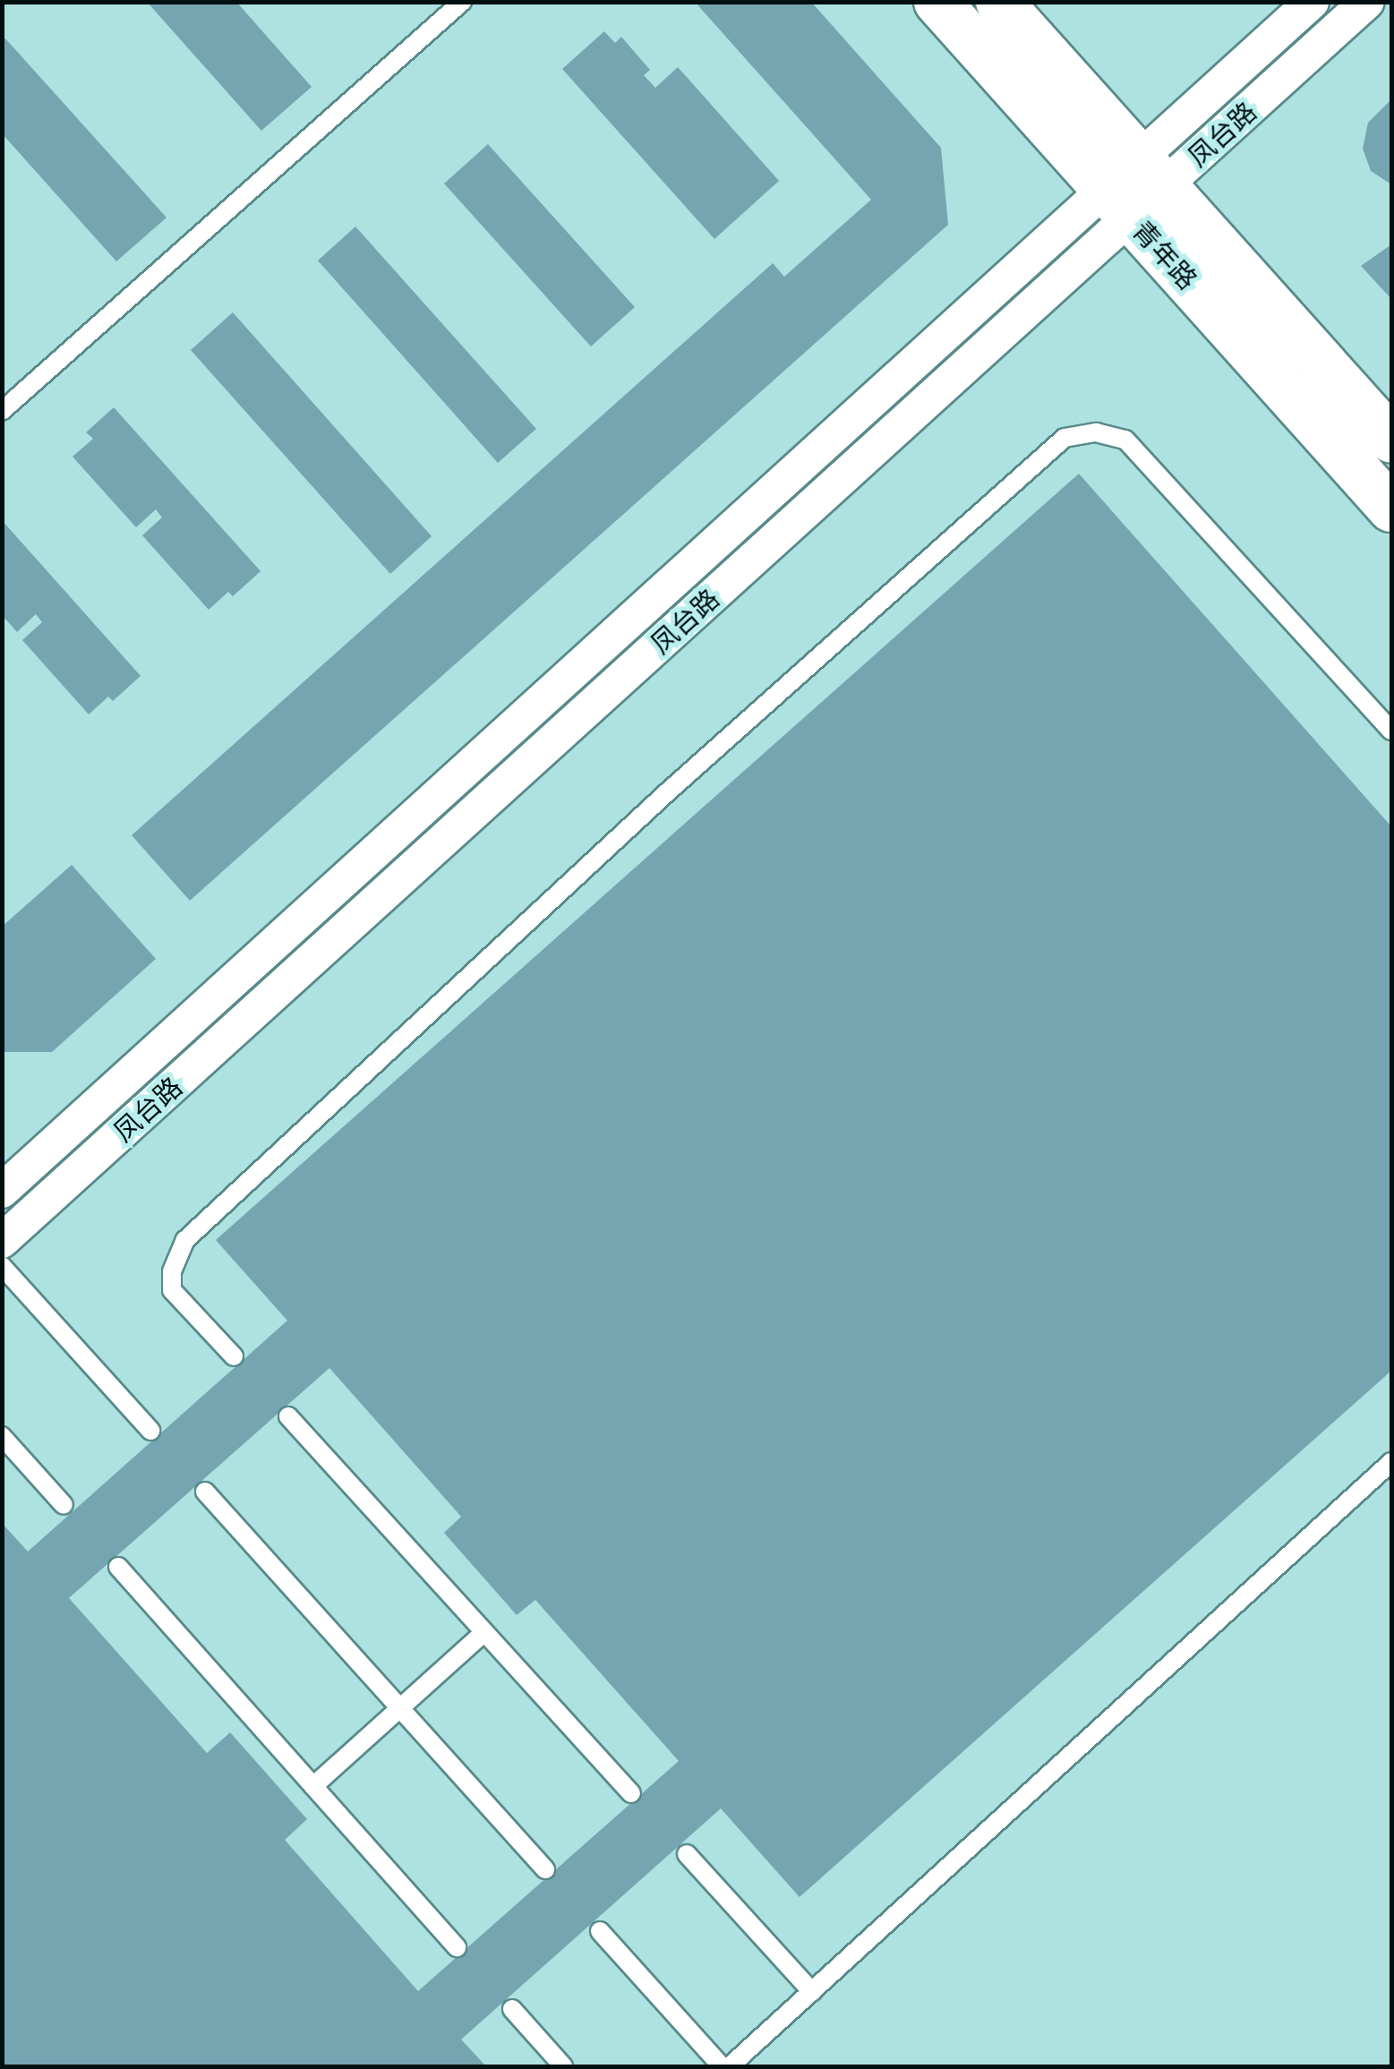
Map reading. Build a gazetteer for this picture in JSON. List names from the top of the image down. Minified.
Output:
{"streets":{"street":["凤台路","青年路"]},"crossings":[["凤台路","青年路"]]}
